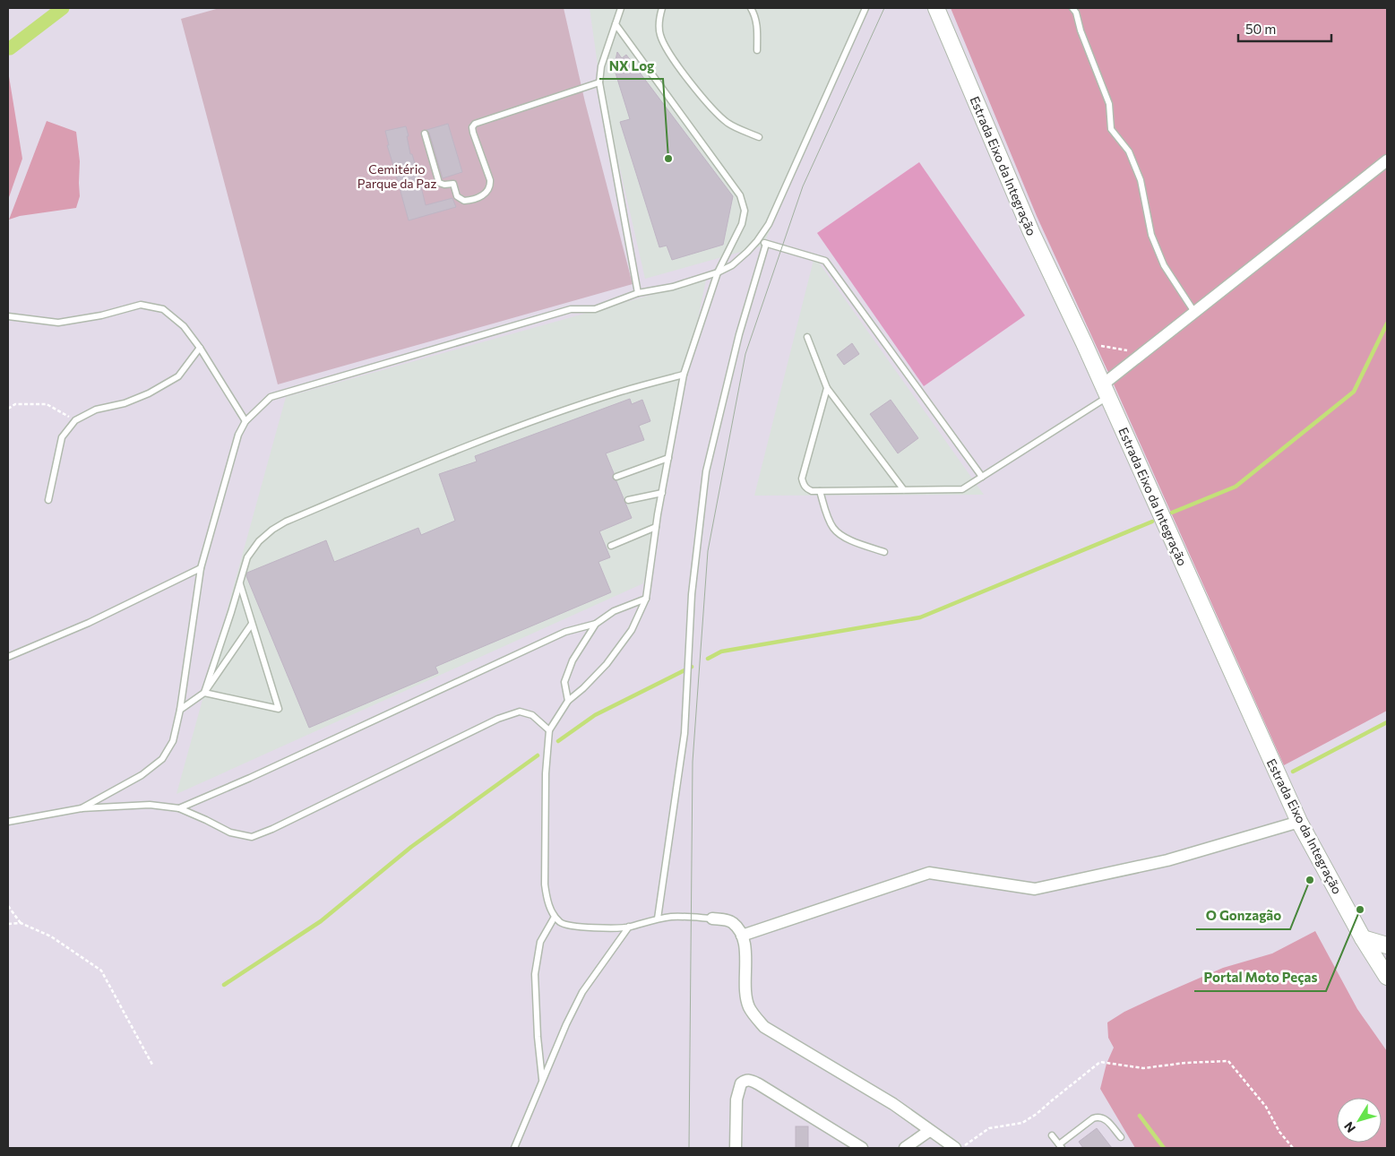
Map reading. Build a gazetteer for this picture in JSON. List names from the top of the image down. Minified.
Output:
{"streets":{"main road":["Estrada Eixo da Integração"]},"parks":["Cemitério Parque da Paz"],"places":["NX Log","O Gonzagão","Portal Moto Peças"],"scale_bar":"50 m","north":"bottom left"}
